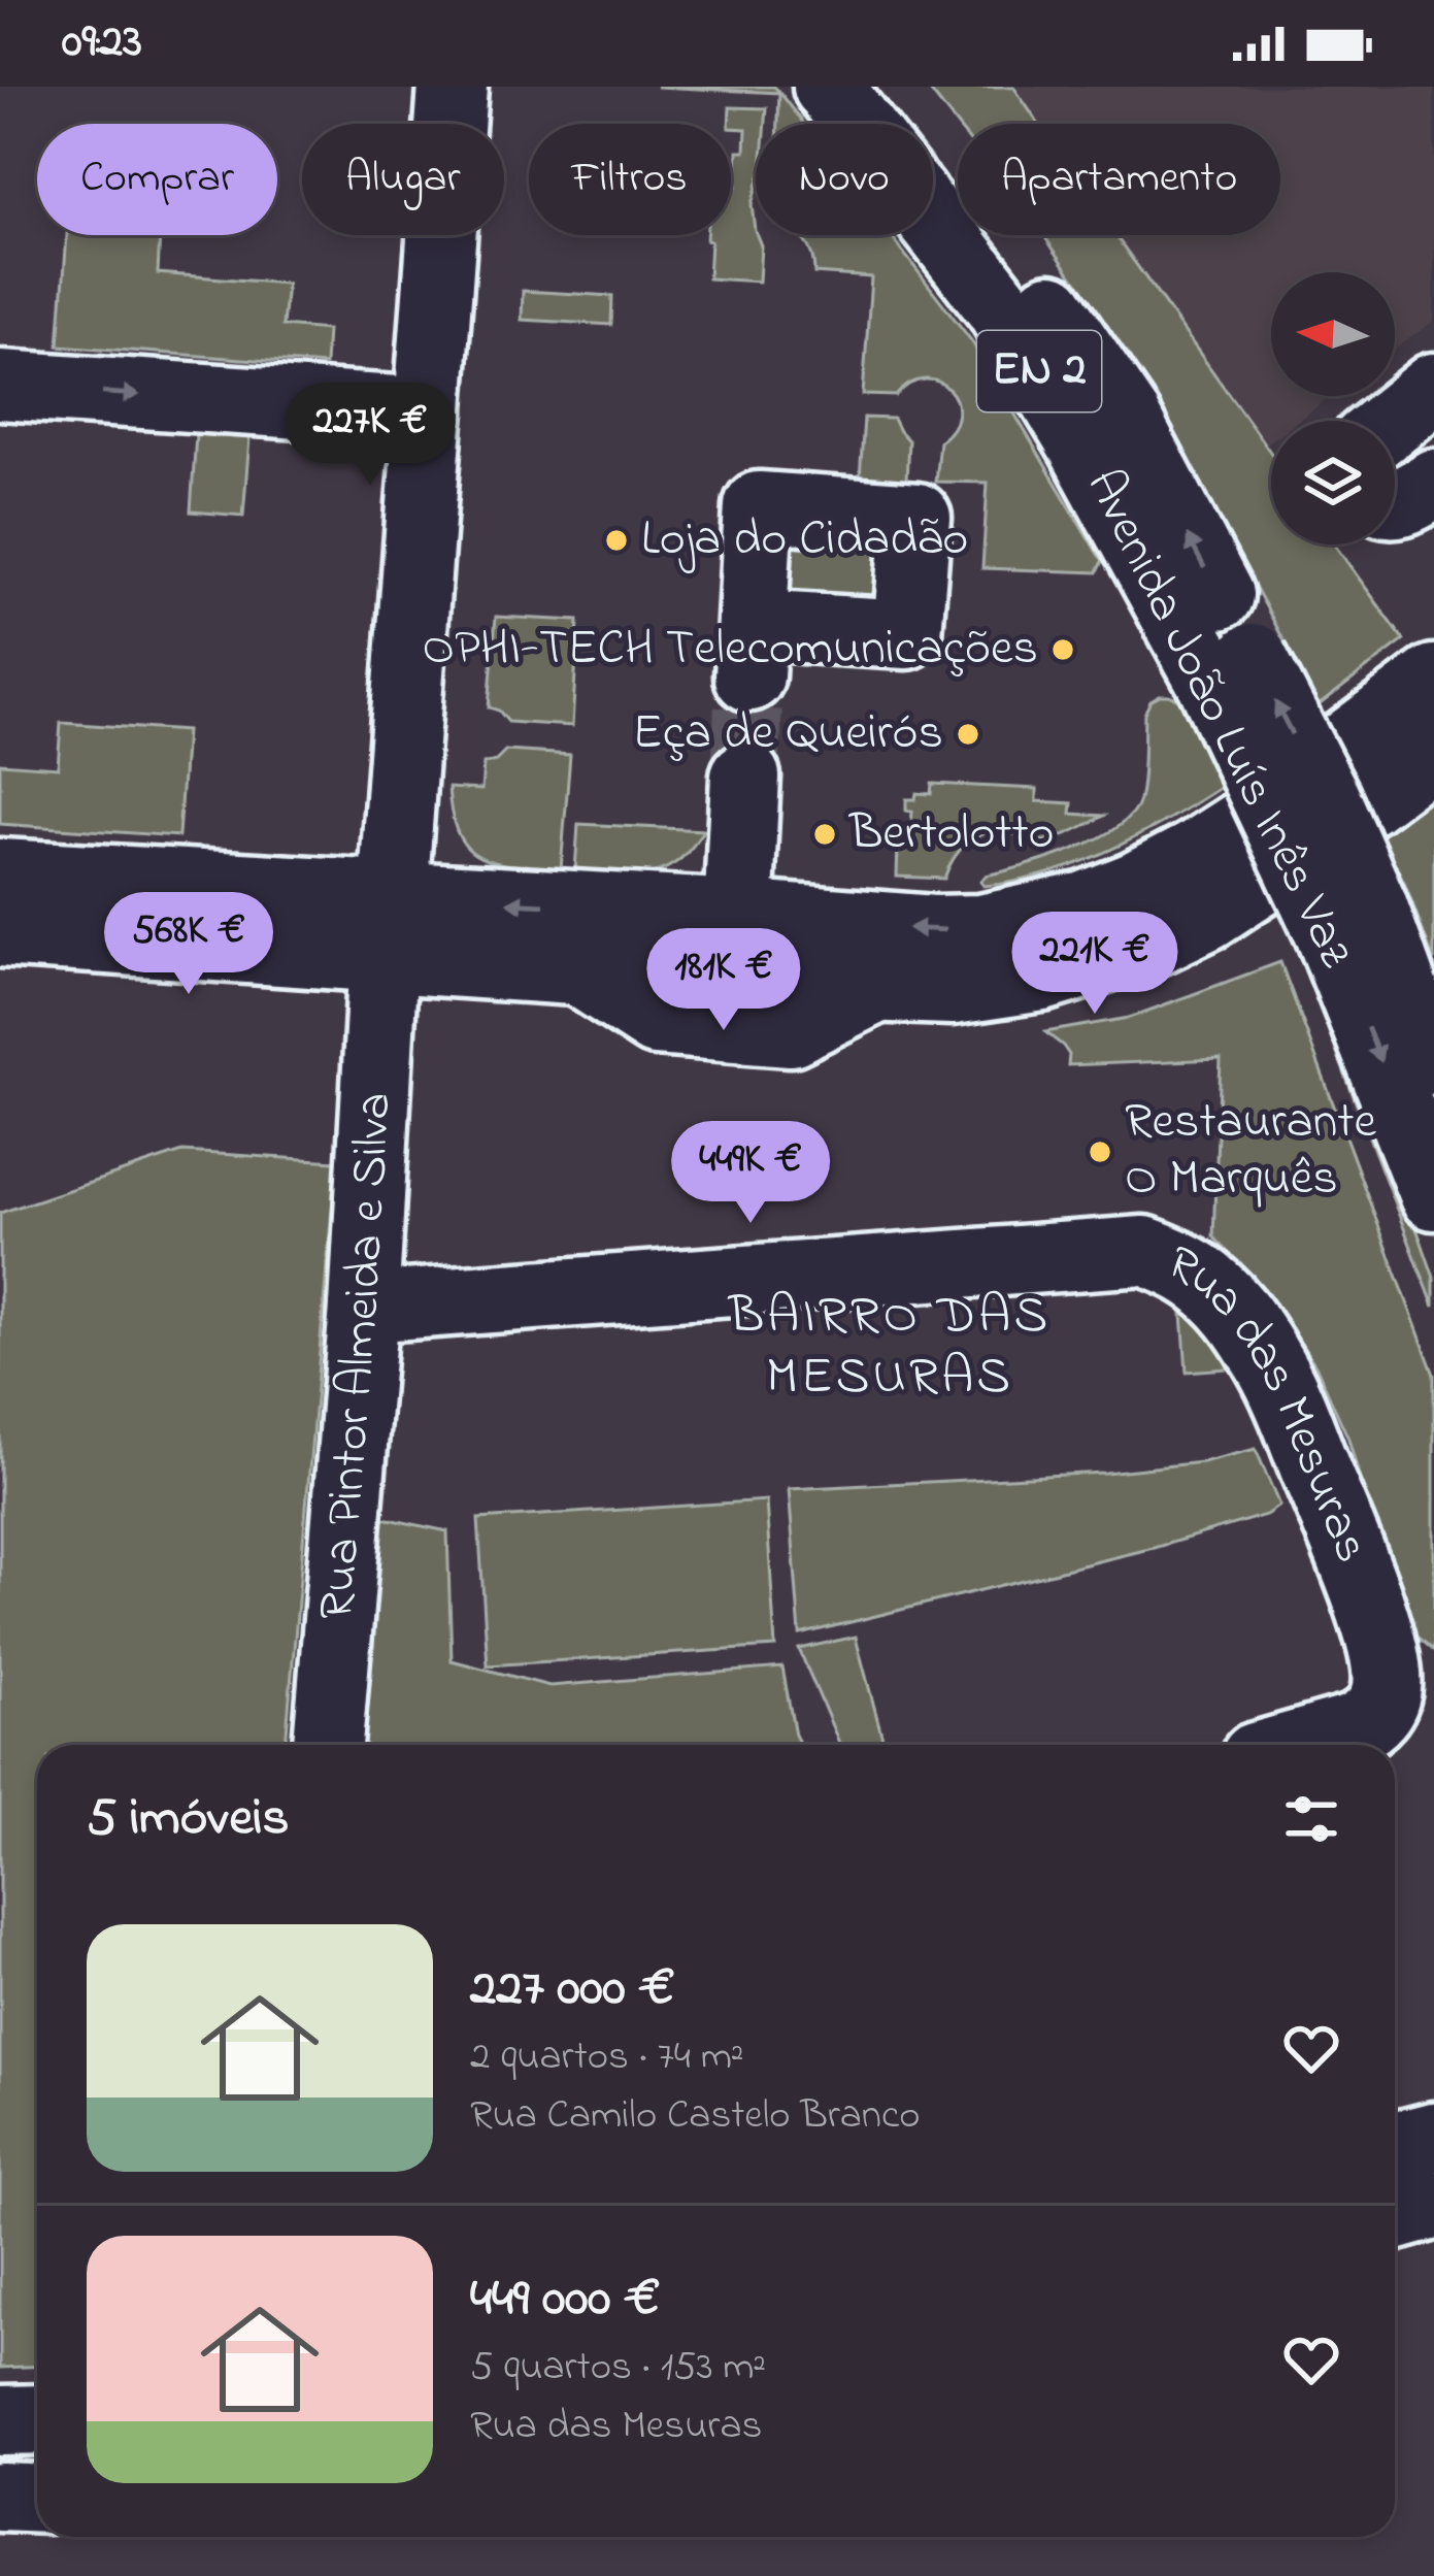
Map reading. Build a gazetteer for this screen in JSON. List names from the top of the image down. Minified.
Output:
{"streets":{"main road":["EN 2","Avenida João Luís Inês Vaz","Rua Pintor Almeida e Silva","Rua das Mesuras"]},"crossings":[["Rua Pintor Almeida e Silva","Rua das Mesuras"]],"districts":["BAIRRO DAS MESURAS"],"places":["Loja do Cidadão","OPHI-TECH Telecomunicações","Eça de Queirós","Bertolotto","Restaurante O Marquês"],"north":"left","page":{"status":"09:23","chip":["Comprar","Alugar","Filtros","Novo","Apartamento"],"price":["227K €","568K €","221K €","181K €","449K €"],"heading":"5 imóveis","list":[{"name":"227 000 €","note":"2 quartos · 74 m² · Rua Camilo Castelo Branco"},{"name":"449 000 €","note":"5 quartos · 153 m² · Rua das Mesuras"}]}}
